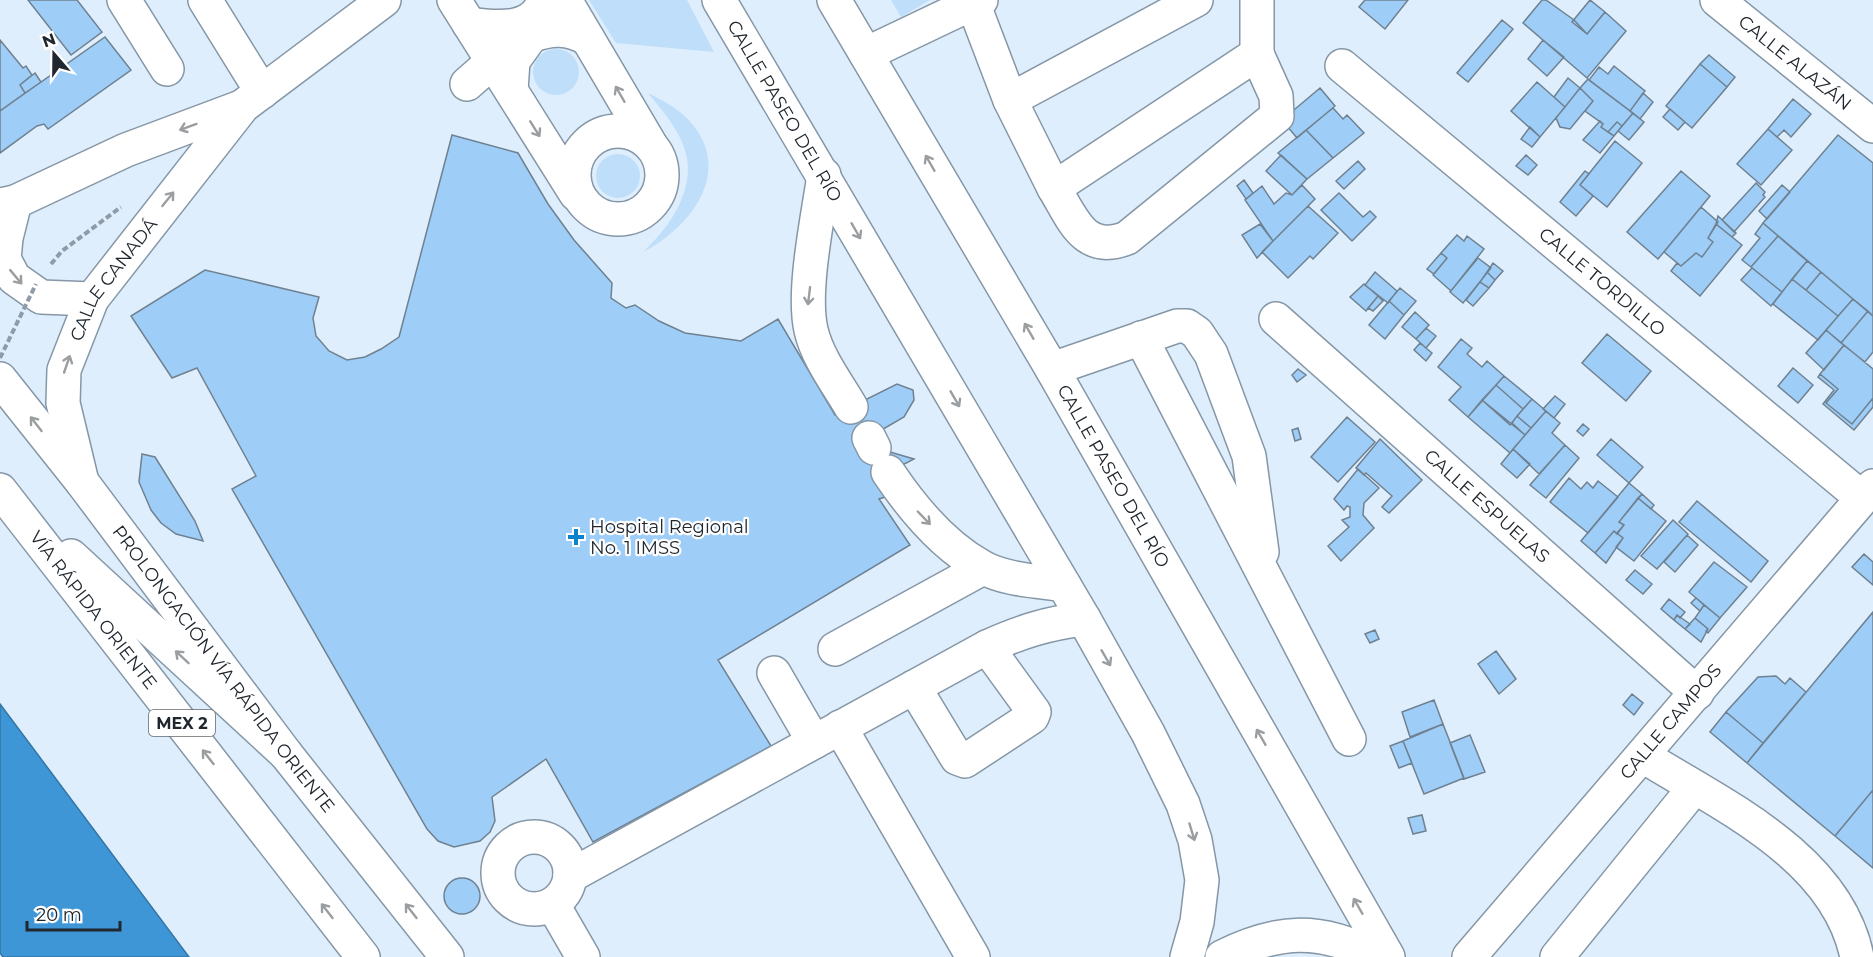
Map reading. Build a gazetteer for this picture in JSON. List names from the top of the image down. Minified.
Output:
{"streets":{"main road":["CALLE ALAZÁN","CALLE PASEO DEL RÍO","CALLE CANADÁ","CALLE TORDILLO","CALLE ESPUELAS","VÍA RÁPIDA ORIENTE","PROLONGACIÓN VÍA RÁPIDA ORIENTE","CALLE CAMPOS","MEX 2"]},"crossings":[["CALLE CANADÁ","PROLONGACIÓN VÍA RÁPIDA ORIENTE"],["CALLE TORDILLO","CALLE CAMPOS"],["CALLE ESPUELAS","CALLE CAMPOS"]],"one_way":["PROLONGACIÓN VÍA RÁPIDA ORIENTE"],"places":{"health":["Hospital Regional No. 1 IMSS"]},"scale_bar":"20 m","north":"top"}
